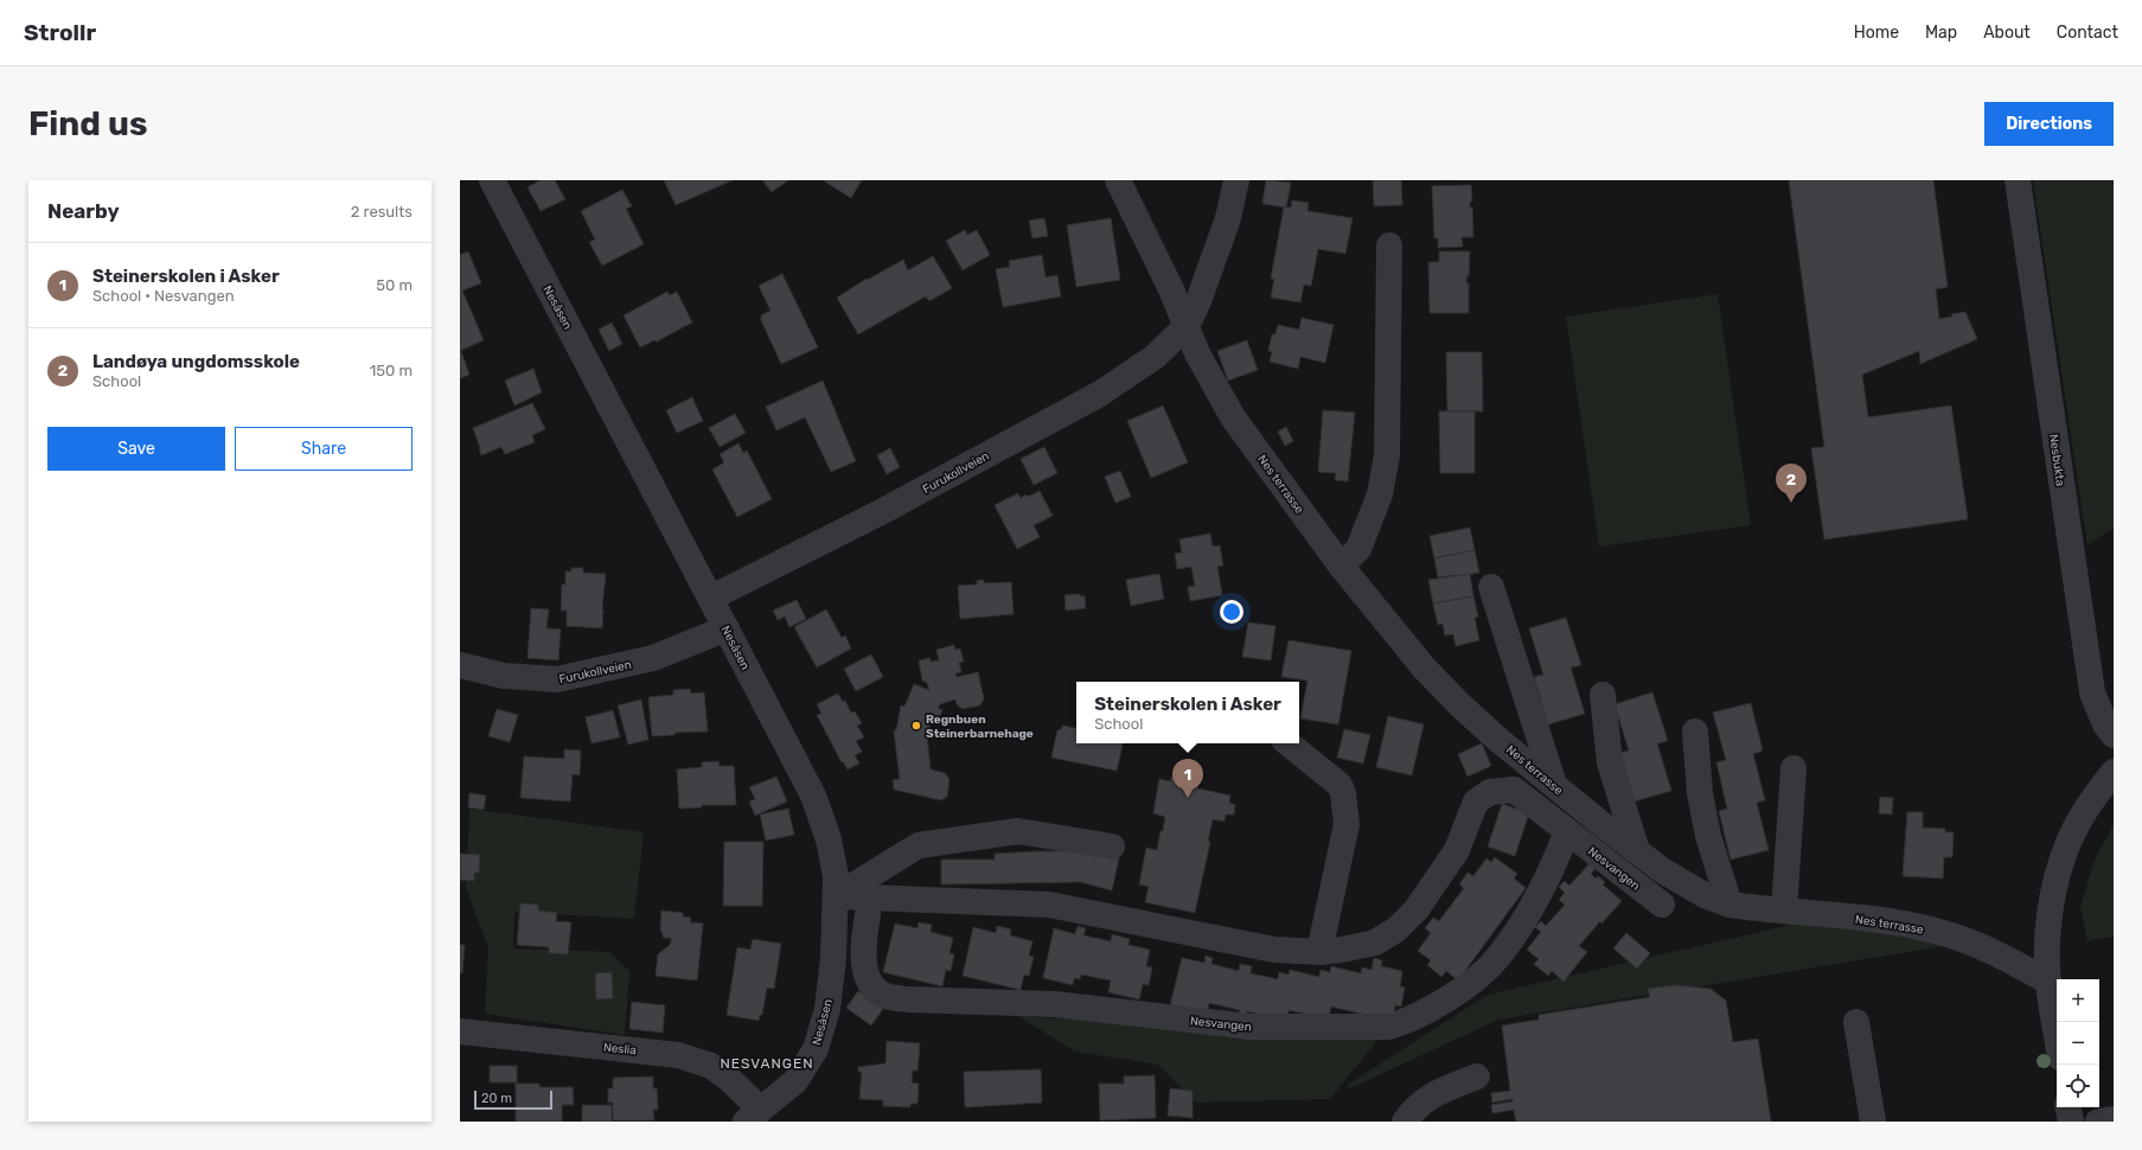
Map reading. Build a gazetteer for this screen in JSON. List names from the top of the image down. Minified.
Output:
{"streets":{"street":["Nesåsen","Nesbukta","Furukollveien","Nes terrasse","Nesvangen","Neslia"]},"crossings":[["Nesåsen","Furukollveien"],["Nesåsen","Nesvangen"],["Nesåsen","Neslia"],["Furukollveien","Nes terrasse"]],"districts":["NESVANGEN"],"places":["Regnbuen Steinerbarnehage"],"scale_bar":"20 m","page":{"header":"Strollr","nav":["Home","Map","About","Contact"],"buttons":["Directions",["Save","Share"]],"title":"Find us","heading":["Nearby","2 results"],"list":[{"mark":"1","name":"Steinerskolen i Asker","note":"School · Nesvangen","value":"50 m"},{"mark":"2","name":"Landøya ungdomsskole","note":"School","value":"150 m"}],"pins":["2","1"],"popup":["Steinerskolen i Asker","School"],"map_buttons":["+","−"],"scale":"20 m"}}
